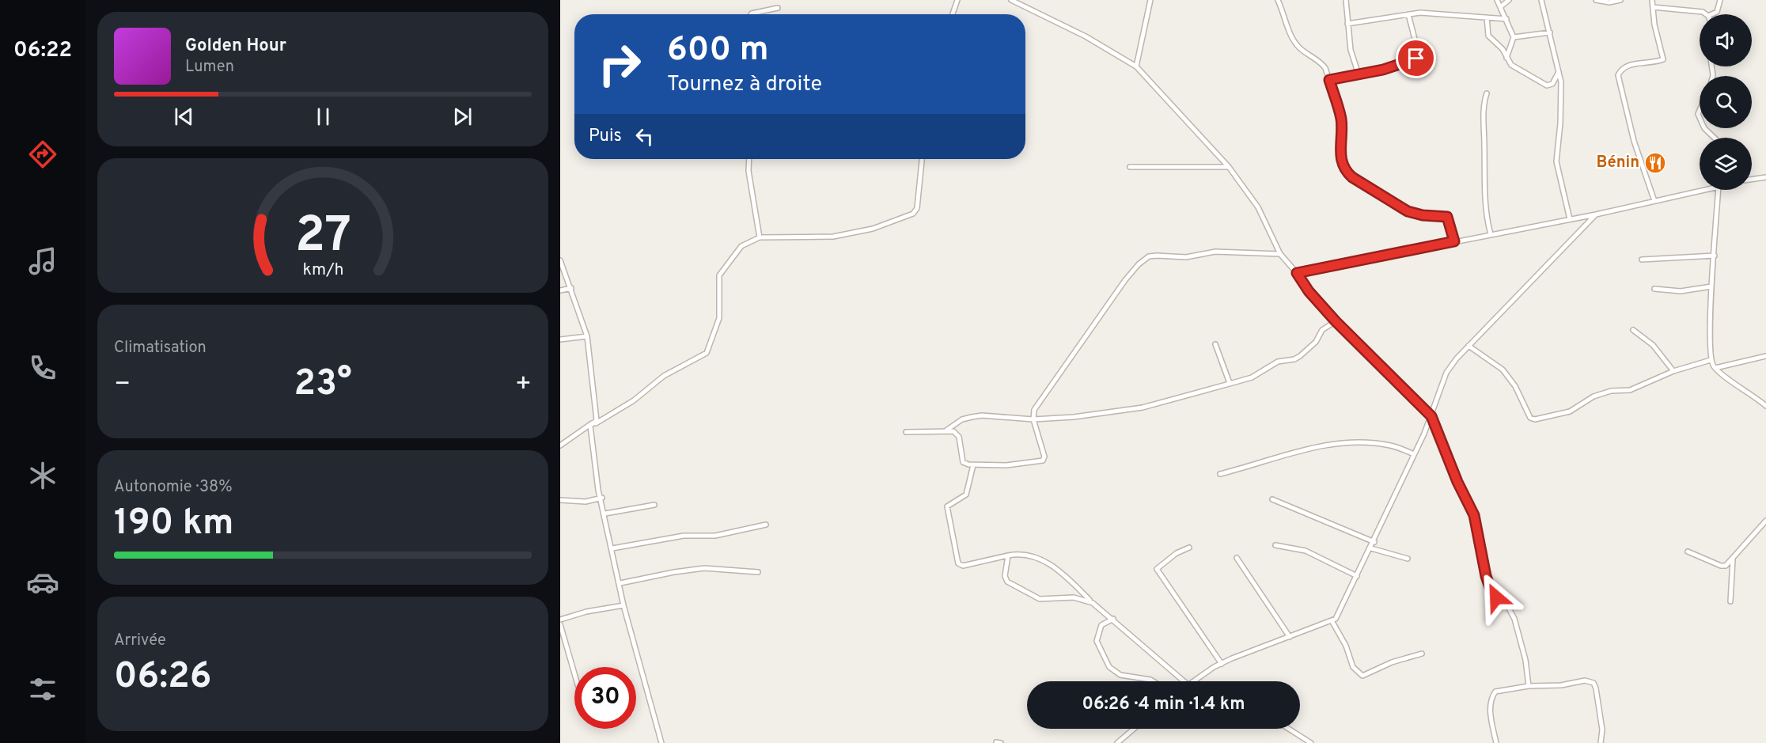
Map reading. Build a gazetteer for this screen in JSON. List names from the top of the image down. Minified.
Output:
{"places":{"restaurant":["Bénin"]},"page":{"tabs":"06:22","turn":["600 m","Tournez à droite"],"song":["Golden Hour","Lumen"],"then":"Puis","tile":["Climatisation",["Autonomie · 38%","190 km"],["Arrivée","06:26"]],"heat":["−","23°","+"],"limit":"30","trip":"06:26 · 4 min · 1.4 km","gauge":["27","km/h"]}}
